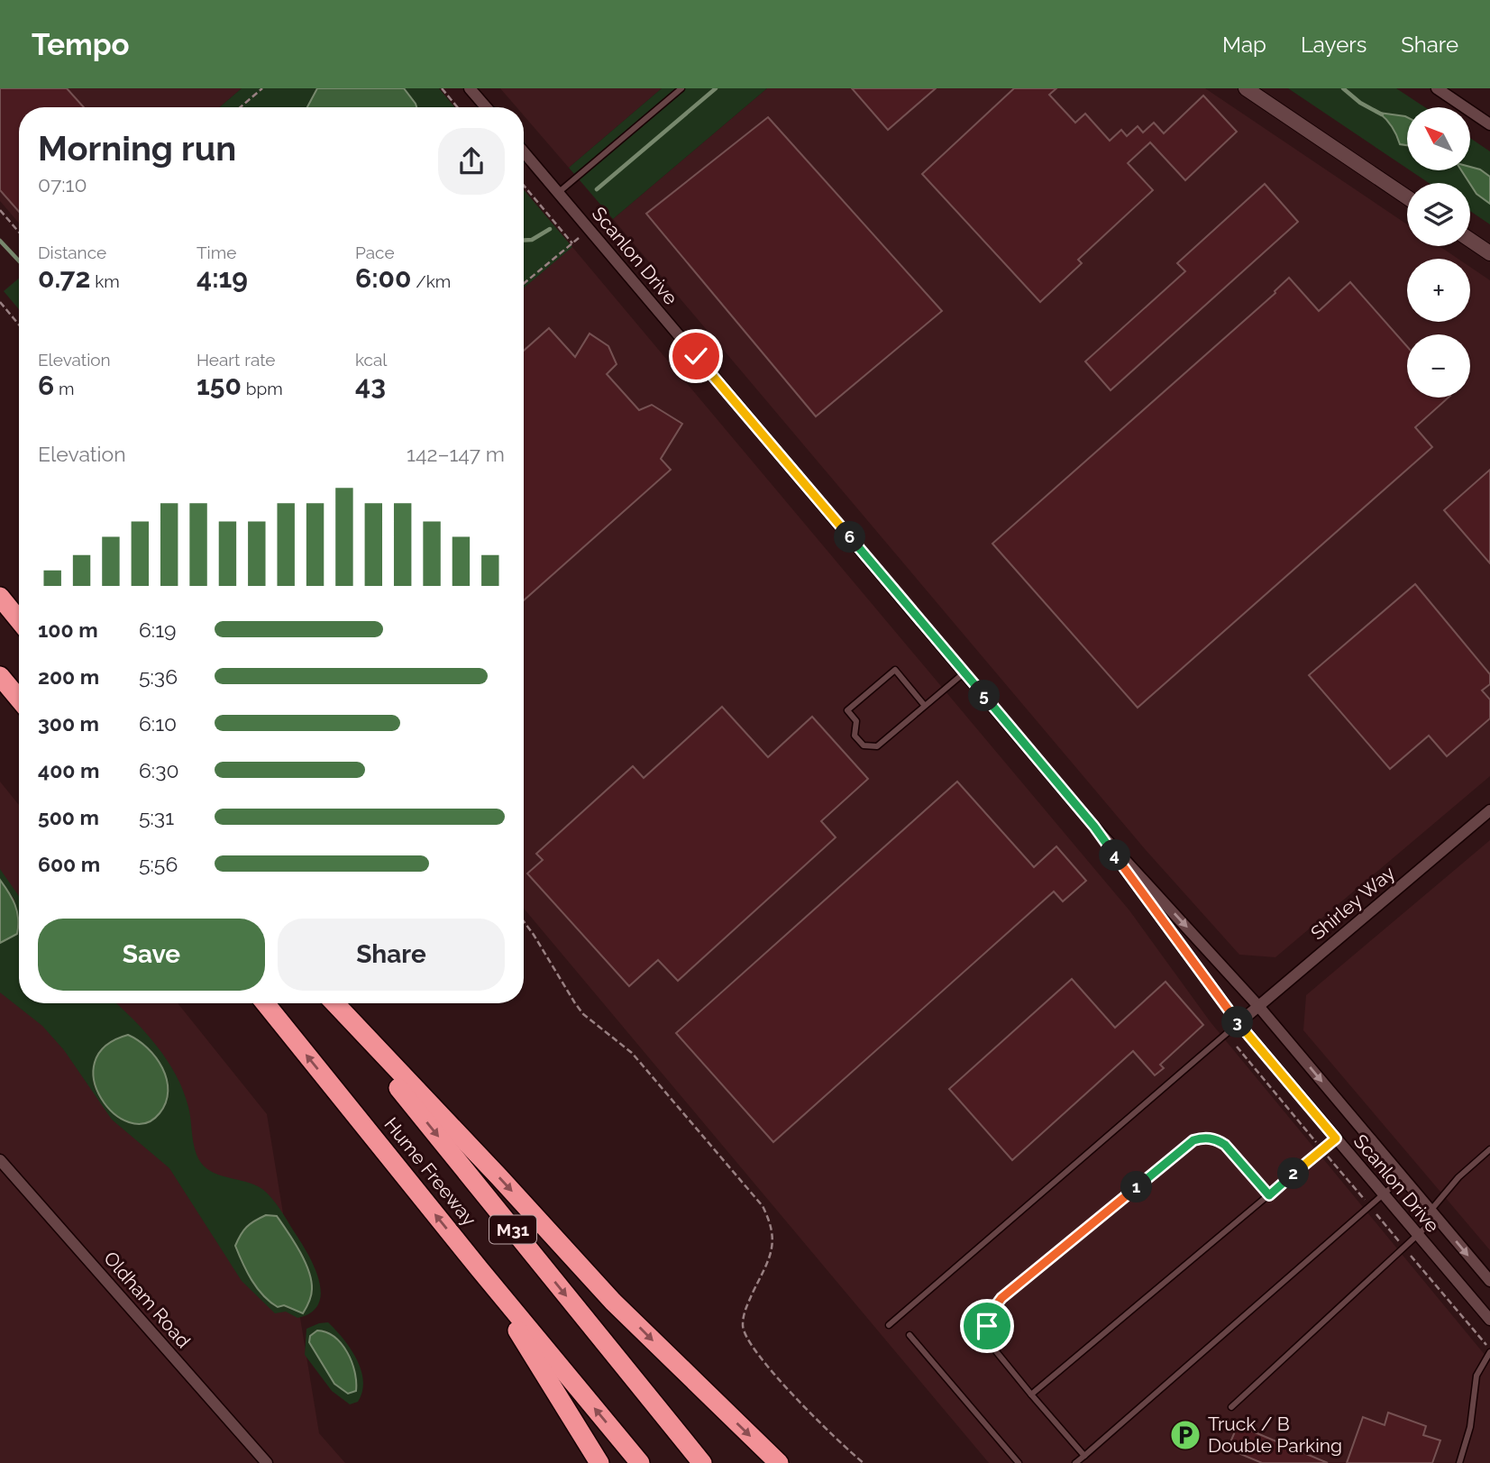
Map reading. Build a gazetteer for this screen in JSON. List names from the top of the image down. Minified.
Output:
{"streets":{"highway":["Hume Freeway","M31"],"street":["Scanlon Drive","Shirley Way","Oldham Road"]},"crossings":[["Scanlon Drive","Shirley Way"]],"places":{"parking":["Truck / B Double Parking"]},"north":"top left","page":{"header":"Tempo","nav":["Map","Layers","Share"],"map_buttons":["+","−"],"heading":["Morning run","07:10"],"stats":[["Distance","0.72 km"],["Time","4:19"],["Pace","6:00 /km"],["Elevation","6 m"],["Heart rate","150 bpm"],["kcal","43"]],"chart":["Elevation","142–147 m"],"pins":["6","5","4","3","2","1"],"list":[{"name":"100 m","note":"6:19"},{"name":"200 m","note":"5:36"},{"name":"300 m","note":"6:10"},{"name":"400 m","note":"6:30"},{"name":"500 m","note":"5:31"},{"name":"600 m","note":"5:56"}],"buttons":["Save","Share"]}}
